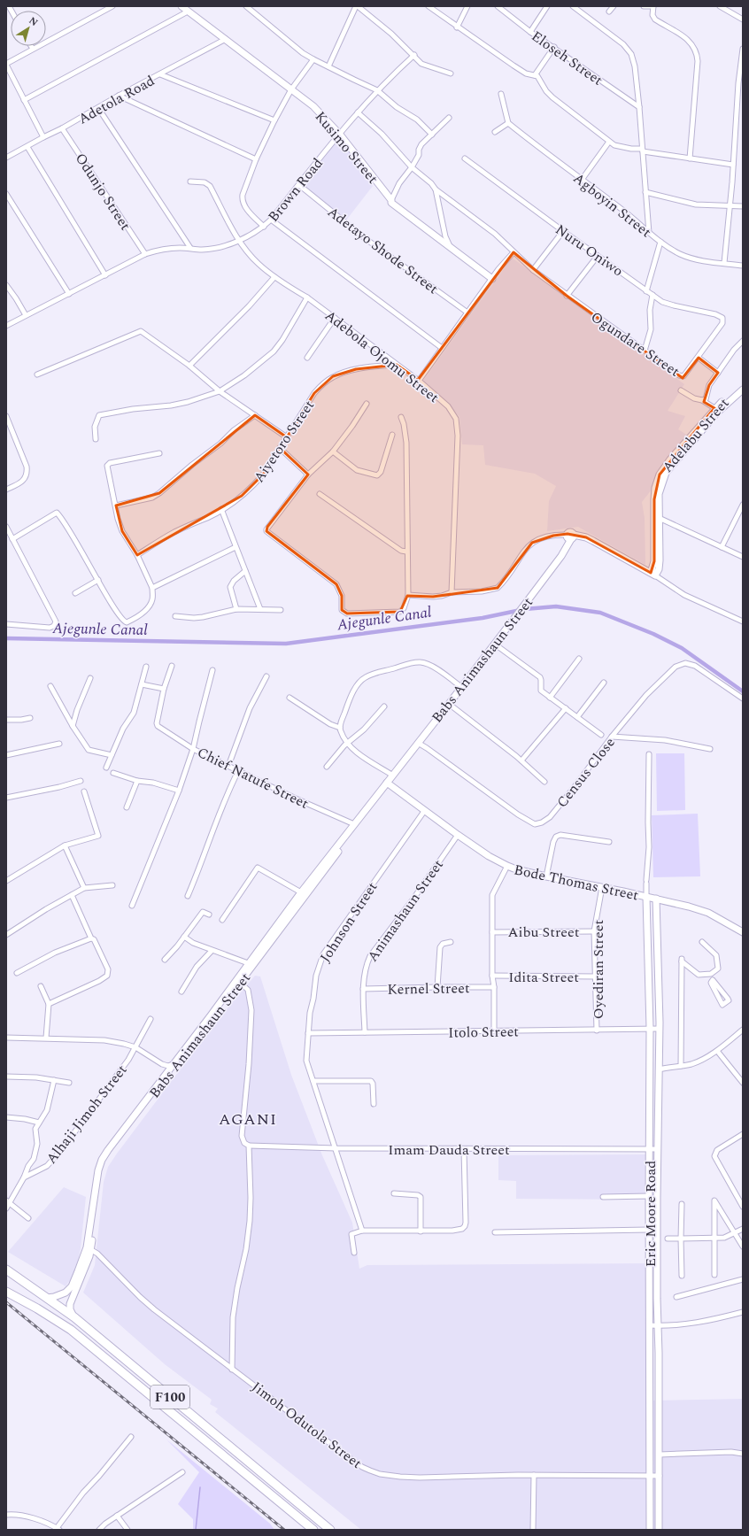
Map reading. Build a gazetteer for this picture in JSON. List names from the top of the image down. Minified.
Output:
{"streets":{"highway":["F100"],"main road":["Kusimo Street","Adelabu Street","Babs Animashaun Street","Bode Thomas Street","Eric Moore Road"],"street":["Eloseh Street","Adetola Road","Brown Road","Odunjo Street","Agboyin Street","Adetayo Shode Street","Nuru Oniwo","Ogundare Street","Adebola Ojomu Street","Aiyetoro Street","Census Close","Chief Natufe Street","Animashaun Street","Johnson Street","Aibu Street","Oyediran Street","Idita Street","Kernel Street","Itolo Street","Alhaji Jimoh Street","Imam Dauda Street","Jimoh Odutola Street"]},"crossings":[["Adetola Road","Kusimo Street"],["Adetola Road","Odunjo Street"],["Kusimo Street","Brown Road"],["Brown Road","Odunjo Street"],["Brown Road","Adetayo Shode Street"],["Brown Road","Ogundare Street"],["Brown Road","Adebola Ojomu Street"],["Nuru Oniwo","Ogundare Street"],["Adebola Ojomu Street","Aiyetoro Street"],["Babs Animashaun Street","Census Close"],["Babs Animashaun Street","Chief Natufe Street"],["Babs Animashaun Street","Bode Thomas Street"],["Babs Animashaun Street","F100"],["Babs Animashaun Street","Jimoh Odutola Street"],["Bode Thomas Street","Animashaun Street"],["Bode Thomas Street","Johnson Street"],["Bode Thomas Street","Oyediran Street"],["Bode Thomas Street","Eric Moore Road"],["Animashaun Street","Kernel Street"],["Animashaun Street","Itolo Street"],["Johnson Street","Itolo Street"],["Johnson Street","Imam Dauda Street"],["Aibu Street","Oyediran Street"],["Oyediran Street","Idita Street"],["Oyediran Street","Itolo Street"],["Itolo Street","Eric Moore Road"],["Imam Dauda Street","Eric Moore Road"],["Eric Moore Road","Jimoh Odutola Street"]],"districts":["AGANI"],"water":["Ajegunle Canal"],"north":"top right"}
